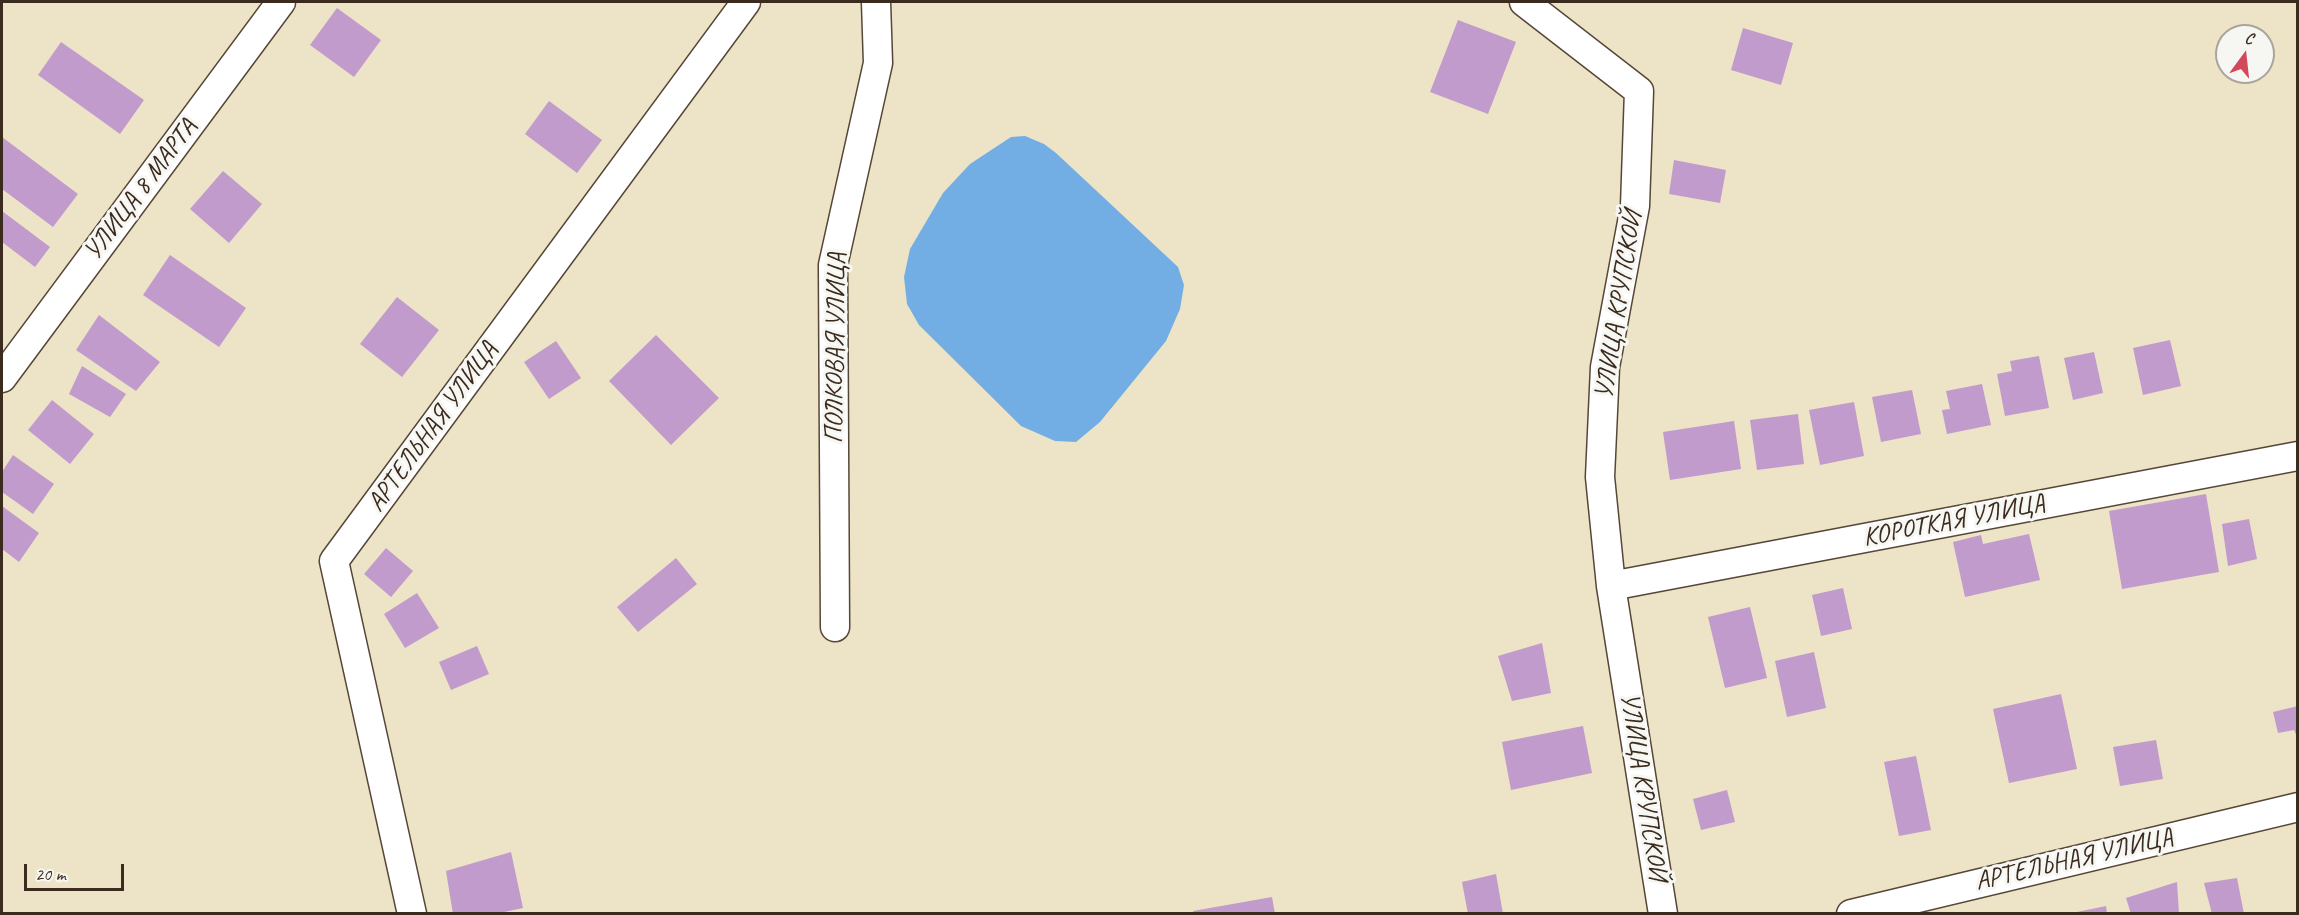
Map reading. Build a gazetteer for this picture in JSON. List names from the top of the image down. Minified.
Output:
{"streets":{"street":["УЛИЦА 8 МАРТА","УЛИЦА КРУПСКОЙ","ПОЛКОВАЯ УЛИЦА","АРТЕЛЬНАЯ УЛИЦА","КОРОТКАЯ УЛИЦА"]},"crossings":[["УЛИЦА КРУПСКОЙ","КОРОТКАЯ УЛИЦА"]],"scale_bar":"20 m","north":"top"}
